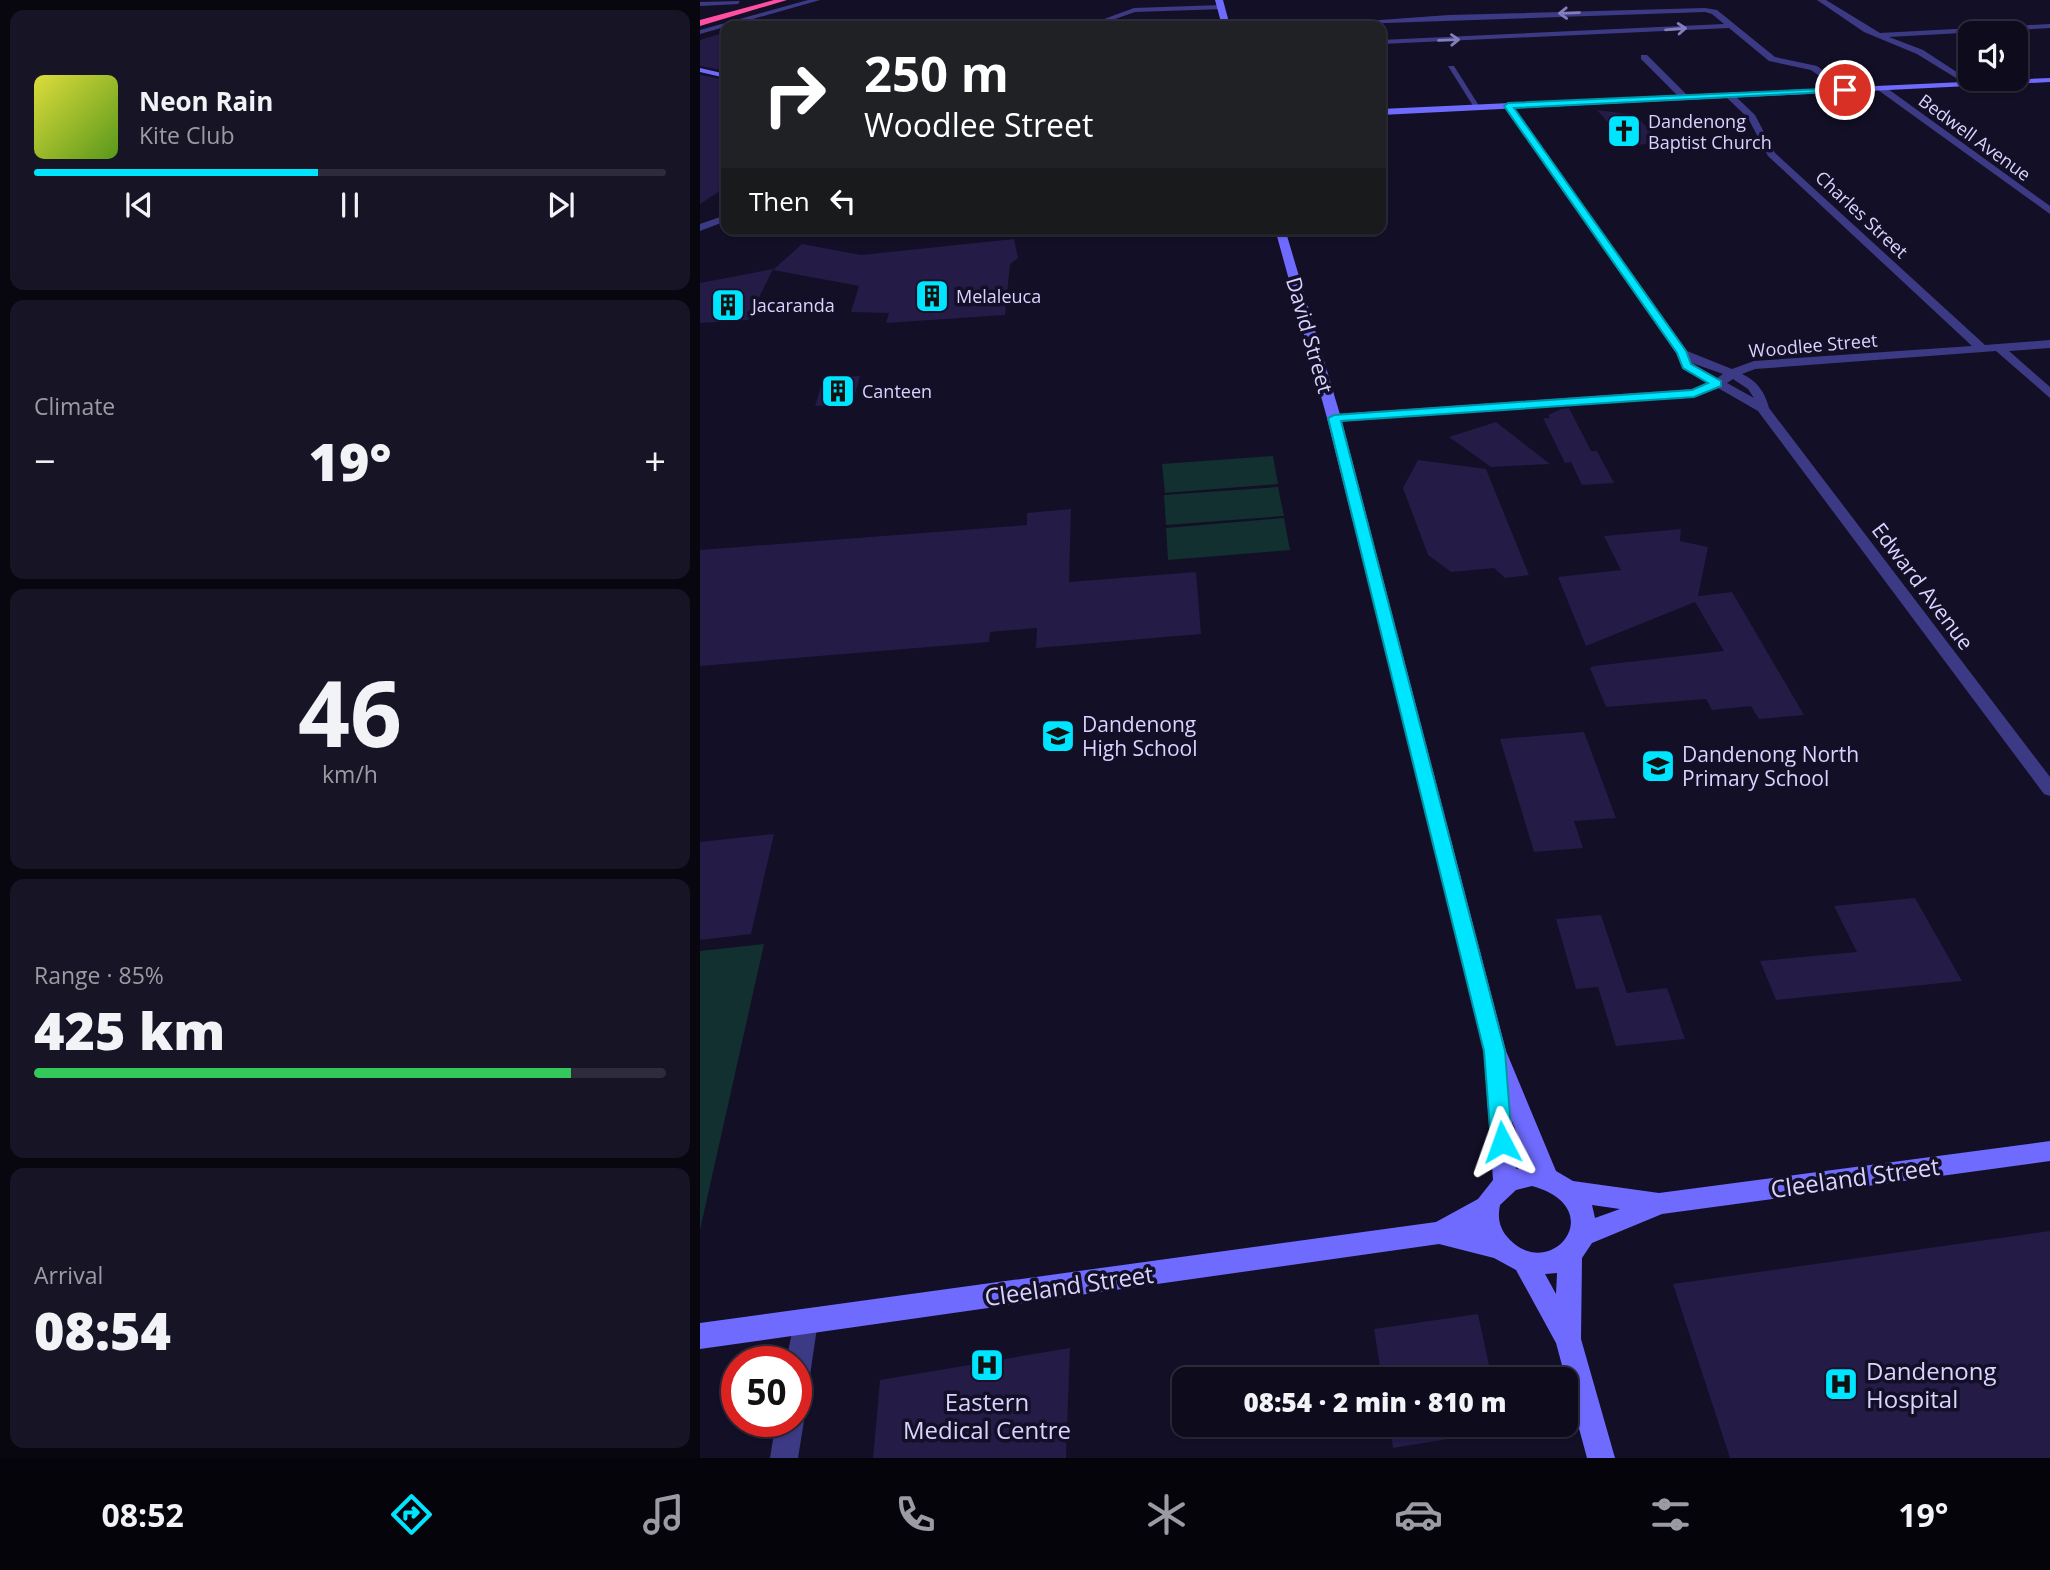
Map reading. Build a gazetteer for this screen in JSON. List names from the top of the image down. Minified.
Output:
{"streets":{"main road":["David Street","Cleeland Street"],"street":["Bedwell Avenue","Charles Street","Woodlee Street","Edward Avenue"]},"crossings":[["Charles Street","Woodlee Street"],["David Street","Woodlee Street"],["David Street","Cleeland Street"],["Woodlee Street","Edward Avenue"]],"places":{"church":["Dandenong Baptist Church"],"building":["Melaleuca","Jacaranda","Canteen"],"school or university":["Dandenong High School","Dandenong North Primary School"],"hospital":["Eastern Medical Centre","Dandenong Hospital"]},"page":{"turn":["250 m","Woodlee Street"],"song":["Neon Rain","Kite Club"],"then":"Then","tile":["Climate",["46","km/h"],["Range · 85%","425 km"],["Arrival","08:54"]],"heat":["−","19°","+"],"limit":"50","trip":"08:54 · 2 min · 810 m","tabs":["08:52","19°"]}}
